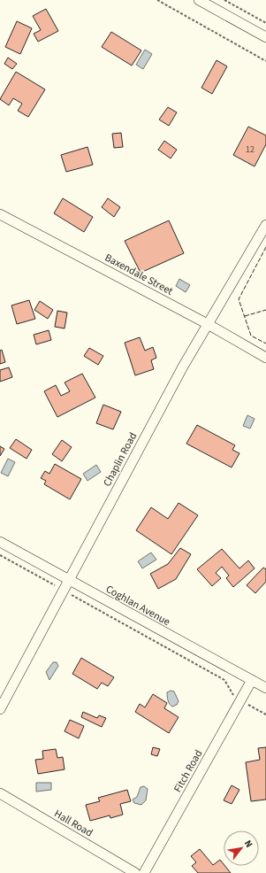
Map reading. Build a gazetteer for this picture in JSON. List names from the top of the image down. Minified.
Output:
{"streets":{"street":["Baxendale Street","Chaplin Road","Coghlan Avenue","Fitch Road","Hall Road"]},"crossings":[["Baxendale Street","Chaplin Road"],["Chaplin Road","Coghlan Avenue"],["Coghlan Avenue","Fitch Road"]],"house_numbers":["12"],"north":"top right"}
